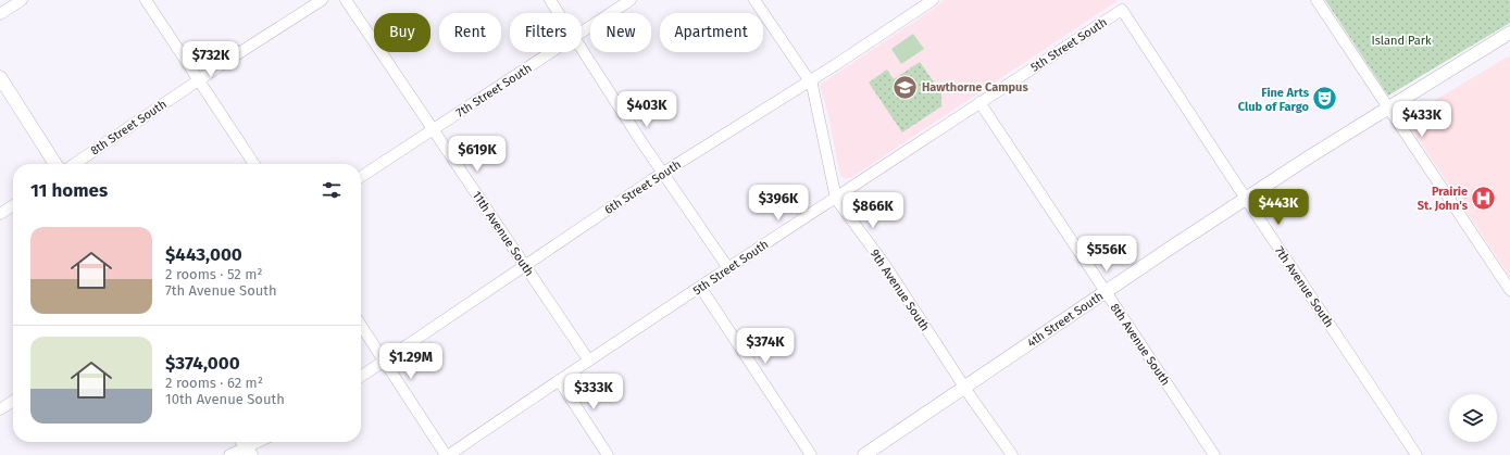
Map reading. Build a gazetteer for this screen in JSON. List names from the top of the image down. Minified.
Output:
{"streets":{"street":["5th Street South","7th Street South","8th Street South","6th Street South","11th Avenue South","7th Avenue South","9th Avenue South","4th Street South","8th Avenue South"]},"crossings":[["5th Street South","11th Avenue South"],["5th Street South","7th Avenue South"],["5th Street South","9th Avenue South"],["5th Street South","8th Avenue South"],["7th Street South","11th Avenue South"],["6th Street South","11th Avenue South"],["6th Street South","9th Avenue South"],["7th Avenue South","4th Street South"],["9th Avenue South","4th Street South"],["4th Street South","8th Avenue South"]],"parks":["Island Park"],"places":{"school or university":["Hawthorne Campus"],"theatre":["Fine Arts Club of Fargo"],"hospital":["Prairie St. John's"]},"page":{"chip":["Buy","Rent","Filters","New","Apartment"],"price":["$732K","$403K","$433K","$619K","$396K","$443K","$866K","$556K","$374K","$1.29M","$333K"],"heading":"11 homes","list":[{"name":"$443,000","note":"2 rooms · 52 m² · 7th Avenue South"},{"name":"$374,000","note":"2 rooms · 62 m² · 10th Avenue South"}]}}
